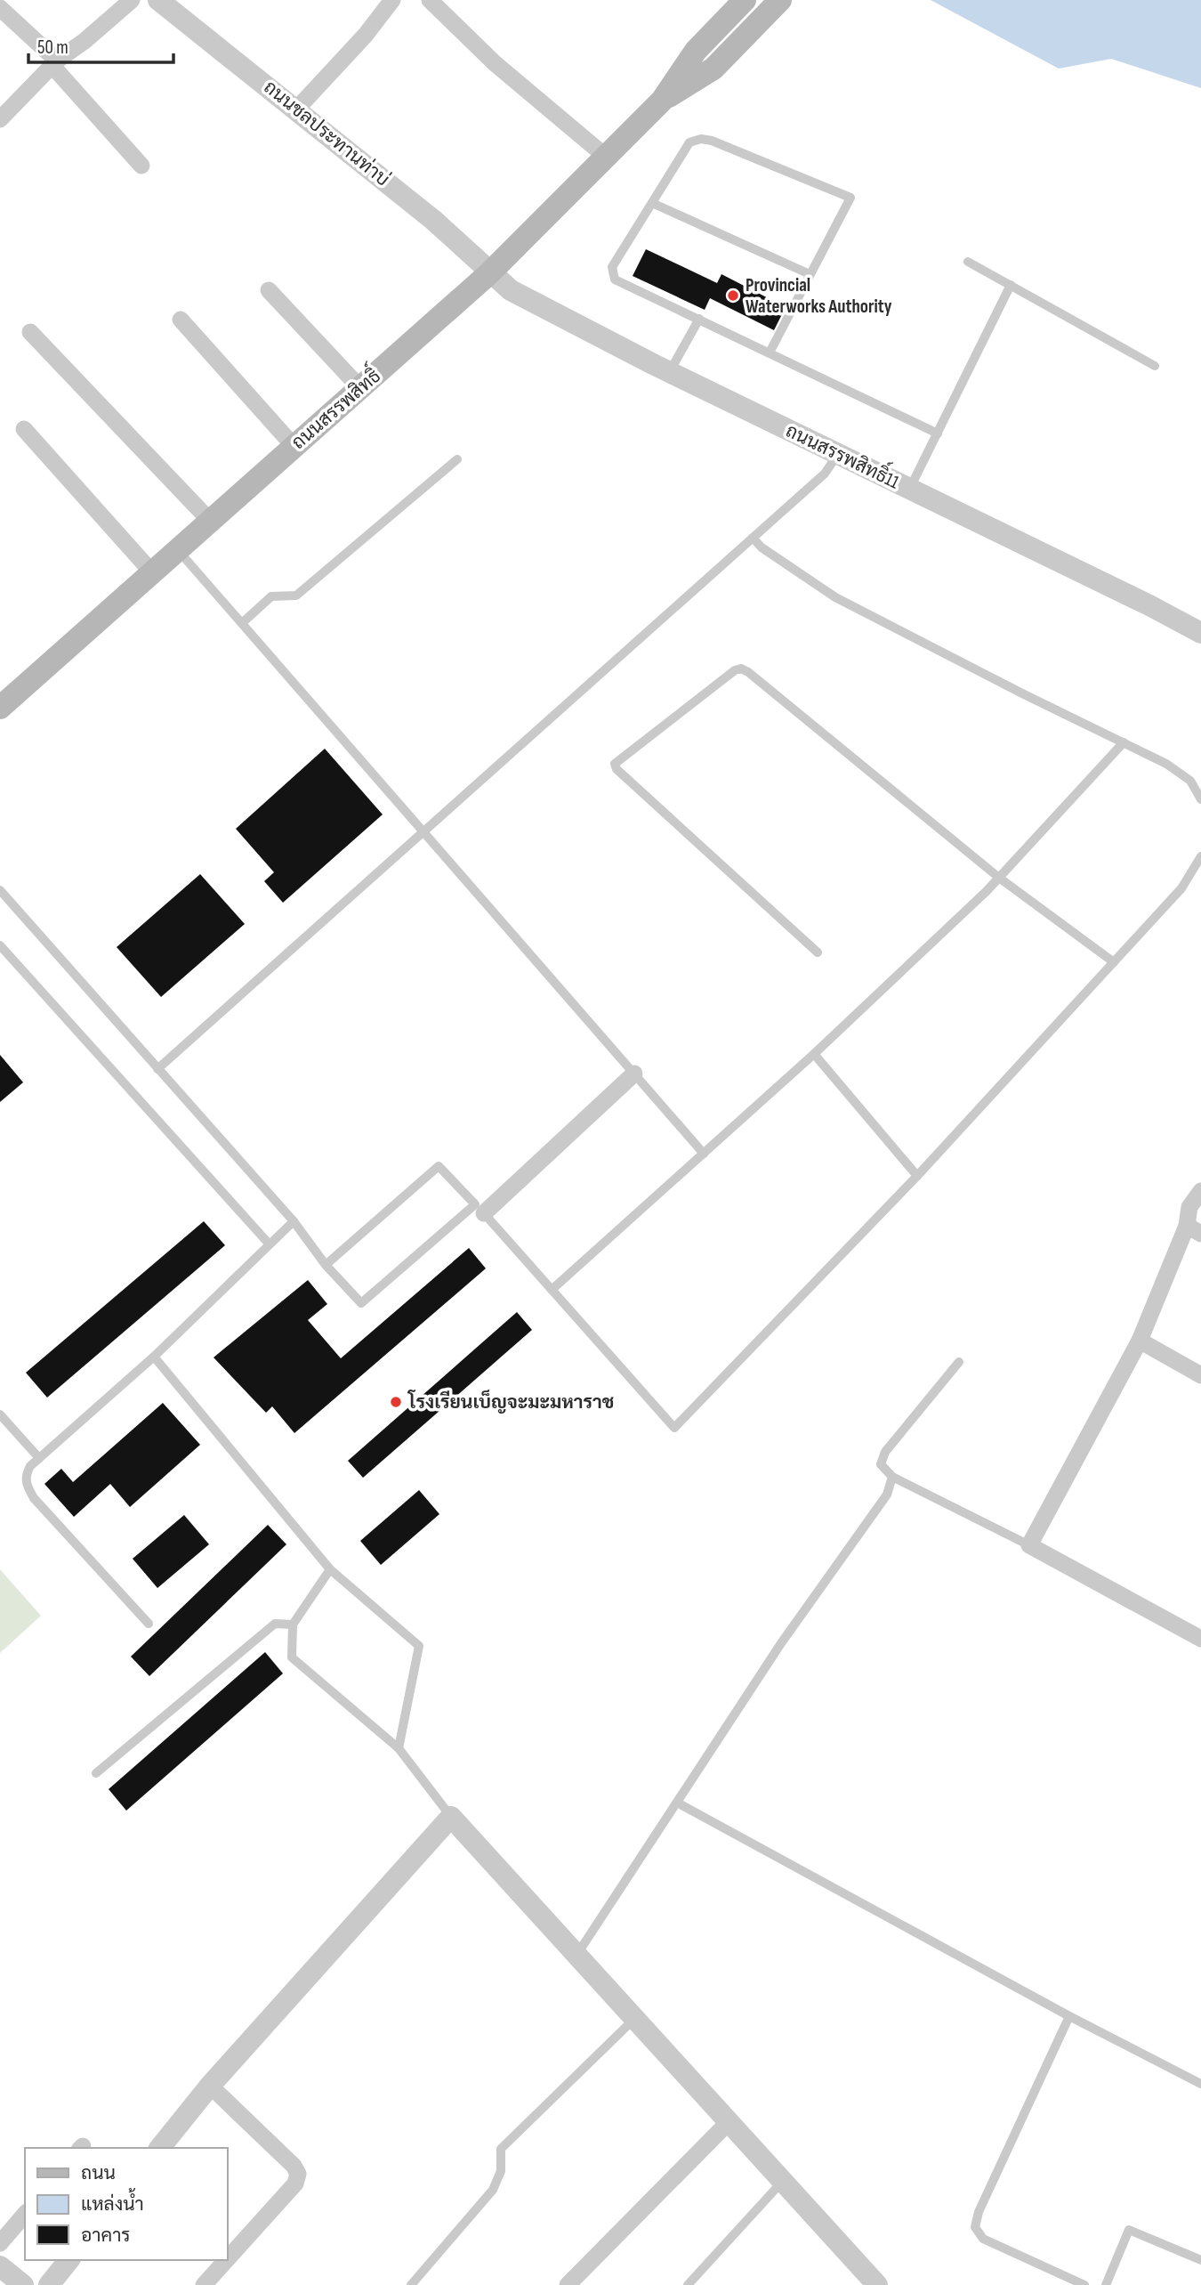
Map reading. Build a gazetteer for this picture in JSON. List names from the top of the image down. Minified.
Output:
{"streets":{"main road":["ถนนสรรพสิทธิ์"],"street":["ถนนชลประทานท่าบ่","ถนนสรรพสิทธิ์11"]},"crossings":[["ถนนชลประทานท่าบ่","ถนนสรรพสิทธิ์"],["ถนนชลประทานท่าบ่","ถนนสรรพสิทธิ์11"],["ถนนสรรพสิทธิ์","ถนนสรรพสิทธิ์11"]],"places":["Provincial Waterworks Authority","โรงเรียนเบ็ญจะมะมหาราช"],"legend":["ถนน","แหล่งน้ำ","อาคาร"],"scale_bar":"50 m"}
